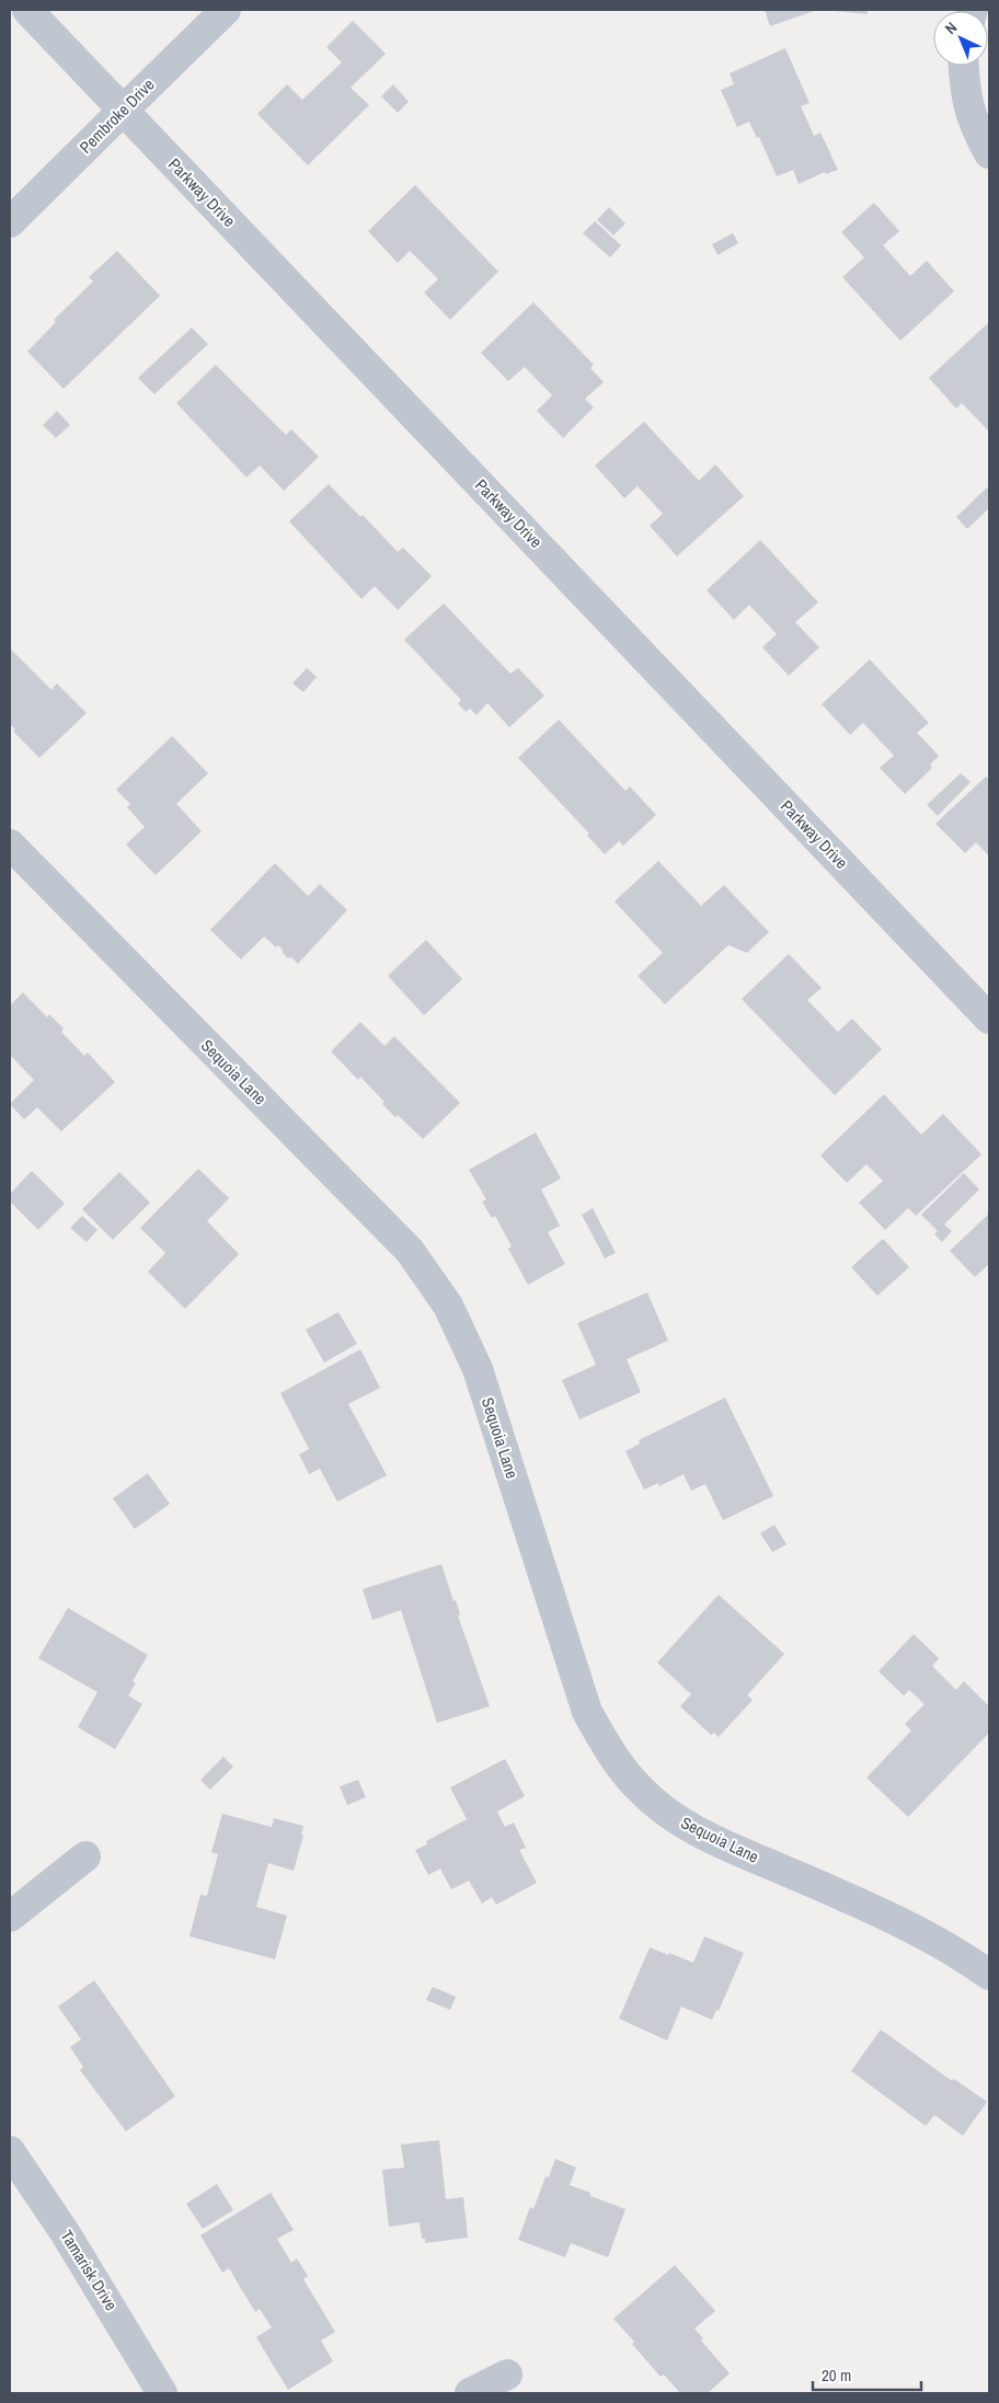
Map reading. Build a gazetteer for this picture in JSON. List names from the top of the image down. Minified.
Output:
{"streets":{"street":["Pembroke Drive","Parkway Drive","Sequoia Lane","Tamarisk Drive"]},"crossings":[["Pembroke Drive","Parkway Drive"]],"scale_bar":"20 m","north":"top left"}
